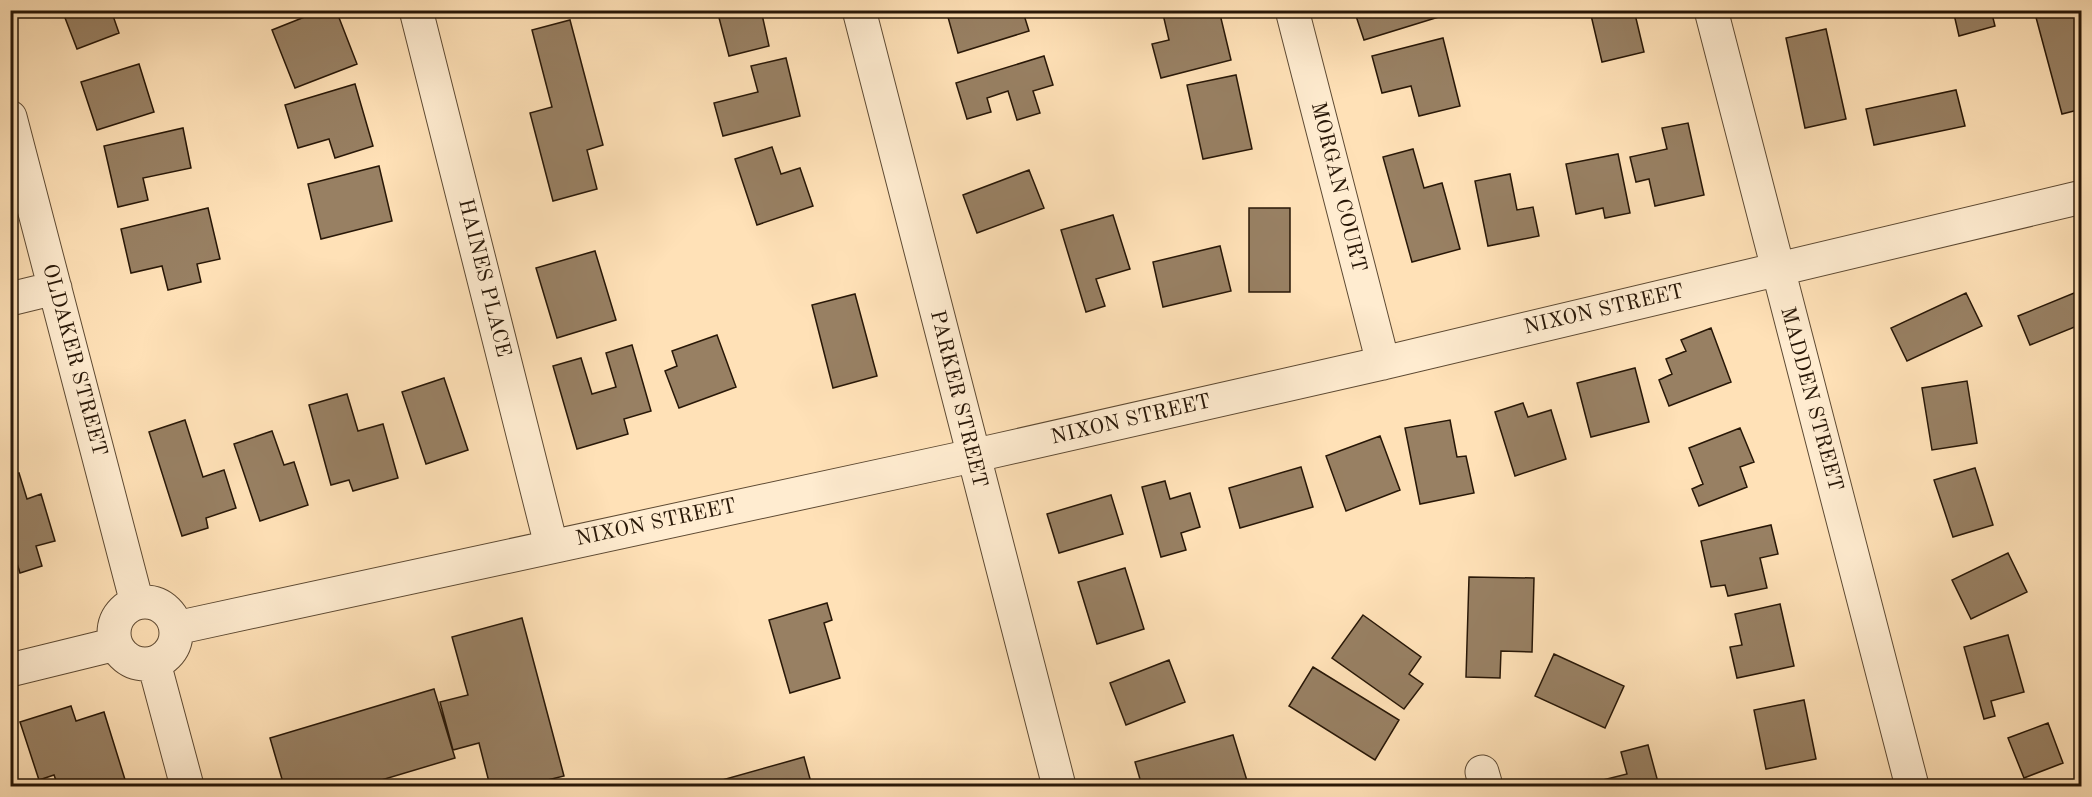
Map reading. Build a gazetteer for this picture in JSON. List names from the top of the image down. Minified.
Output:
{"streets":{"street":["MORGAN COURT","HAINES PLACE","NIXON STREET","OLDAKER STREET","PARKER STREET","MADDEN STREET"]},"crossings":[["MORGAN COURT","NIXON STREET"],["HAINES PLACE","NIXON STREET"],["NIXON STREET","OLDAKER STREET"],["NIXON STREET","PARKER STREET"],["NIXON STREET","MADDEN STREET"]]}
